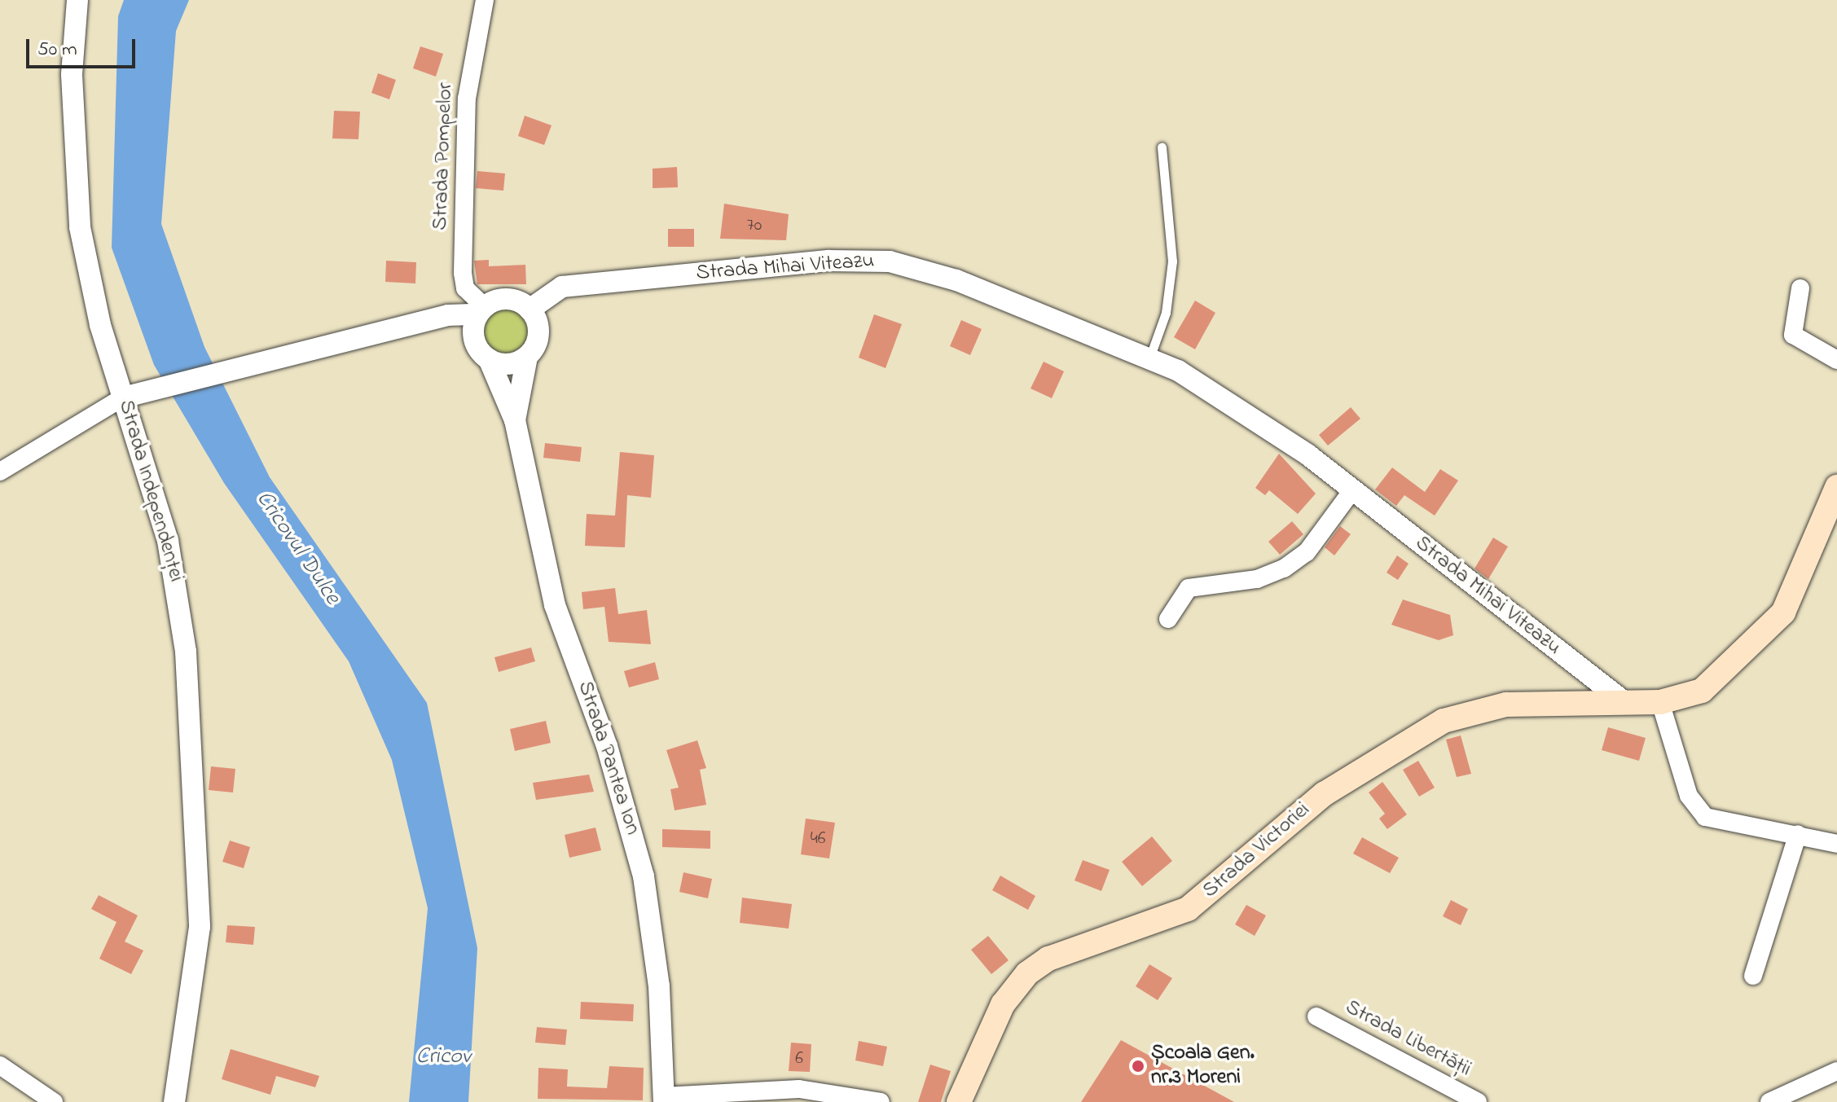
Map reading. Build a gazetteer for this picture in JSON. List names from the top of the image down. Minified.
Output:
{"streets":{"main road":["Strada Victoriei"],"street":["Strada Pompelor","Strada Mihai Viteazu","Strada Independenței","Strada Pantea Ion","Strada Libertății"]},"crossings":[["Strada Pompelor","Strada Mihai Viteazu"],["Strada Pompelor","Strada Pantea Ion"],["Strada Mihai Viteazu","Strada Pantea Ion"],["Strada Mihai Viteazu","Strada Victoriei"]],"water":["Cricovul Dulce","Cricov"],"places":["Școala Gen. nr.3 Moreni"],"house_numbers":["70","46","6"],"scale_bar":"50 m"}
